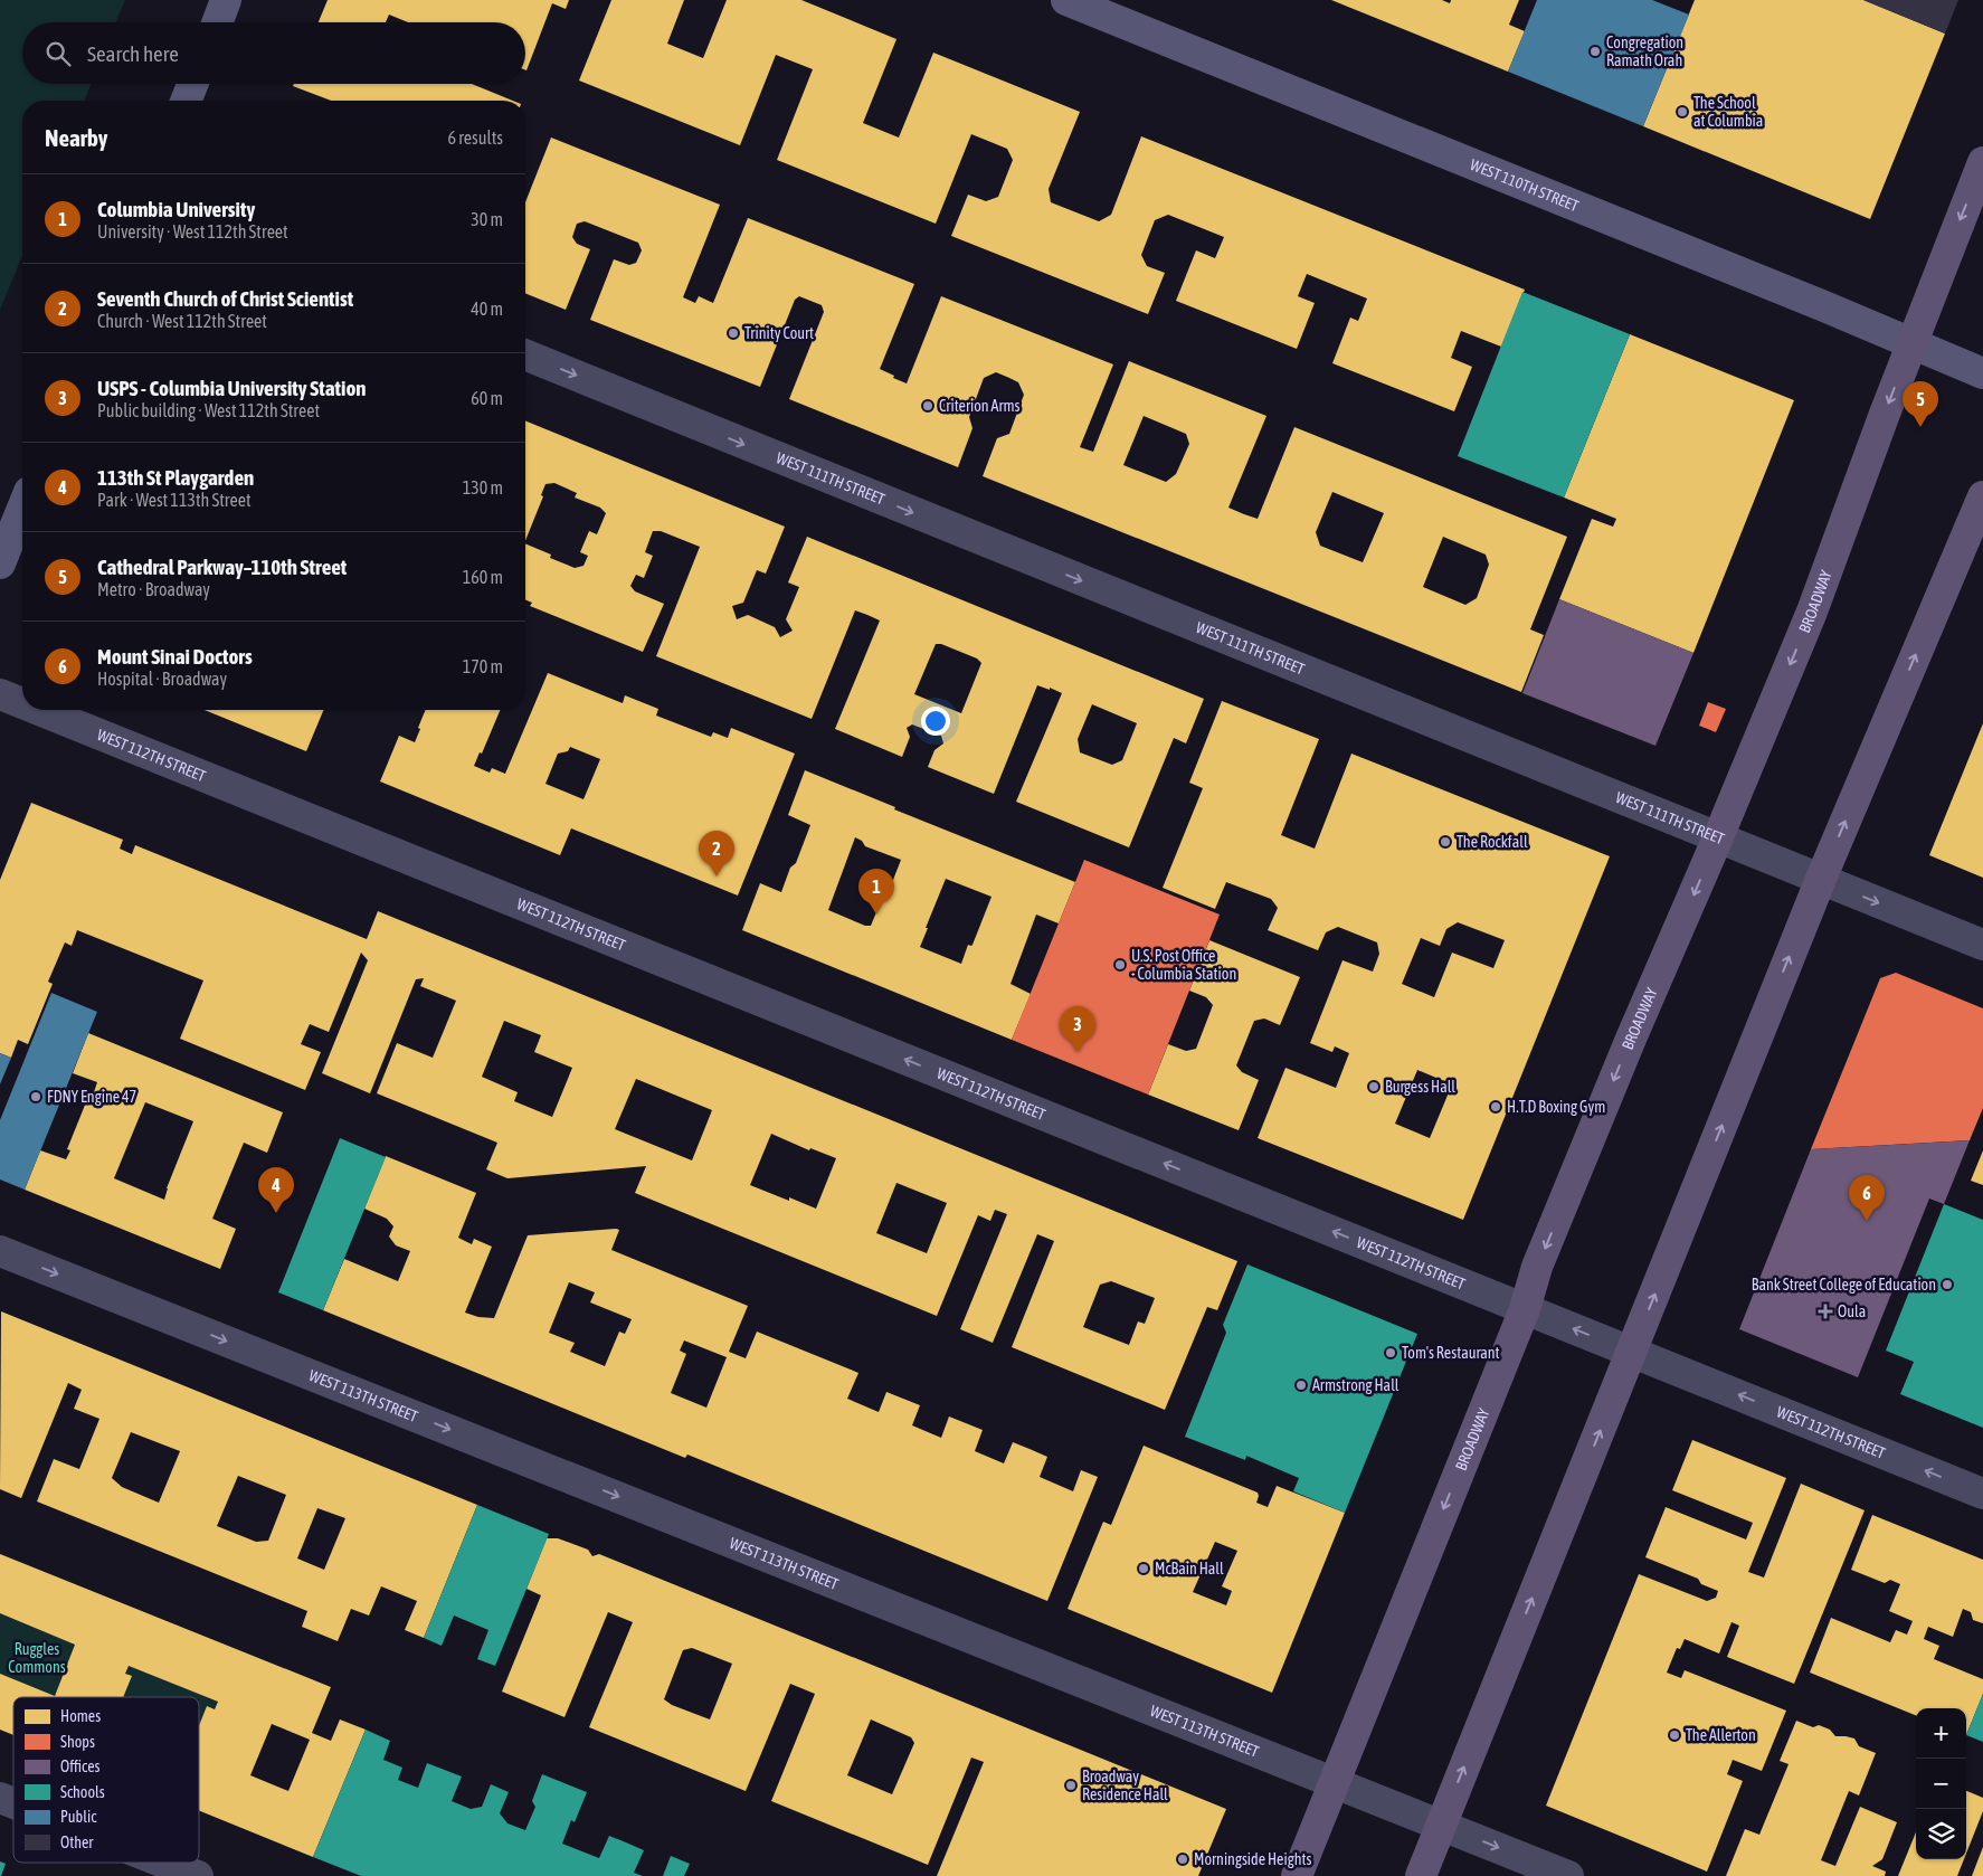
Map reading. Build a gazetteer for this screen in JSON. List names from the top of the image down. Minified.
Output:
{"streets":{"main road":["WEST 110TH STREET","BROADWAY"],"street":["WEST 111TH STREET","WEST 112TH STREET","WEST 113TH STREET"]},"crossings":[["WEST 110TH STREET","BROADWAY"],["WEST 111TH STREET","BROADWAY"],["BROADWAY","WEST 112TH STREET"],["BROADWAY","WEST 113TH STREET"]],"one_way":["WEST 111TH STREET","WEST 112TH STREET","WEST 113TH STREET"],"parks":["Ruggles Commons"],"places":{"other":["Congregation Ramath Orah","The School at Columbia","Trinity Court","Criterion Arms","The Rockfall","U.S. Post Office - Columbia Station","Burgess Hall","FDNY Engine 47","H.T.D Boxing Gym","Bank Street College of Education","Tom's Restaurant","Armstrong Hall","McBain Hall","The Allerton","Broadway Residence Hall","Morningside Heights"],"health":["Oula"]},"legend":["Homes","Shops","Offices","Schools","Public","Other"],"page":{"search":"Search here","heading":["Nearby","6 results"],"list":[{"mark":"1","name":"Columbia University","note":"University · West 112th Street","value":"30 m"},{"mark":"2","name":"Seventh Church of Christ Scientist","note":"Church · West 112th Street","value":"40 m"},{"mark":"3","name":"USPS - Columbia University Station","note":"Public building · West 112th Street","value":"60 m"},{"mark":"4","name":"113th St Playgarden","note":"Park · West 113th Street","value":"130 m"},{"mark":"5","name":"Cathedral Parkway–110th Street","note":"Metro · Broadway","value":"160 m"},{"mark":"6","name":"Mount Sinai Doctors","note":"Hospital · Broadway","value":"170 m"}],"pins":["5","2","1","3","4","6"],"map_buttons":["+","−"]}}
